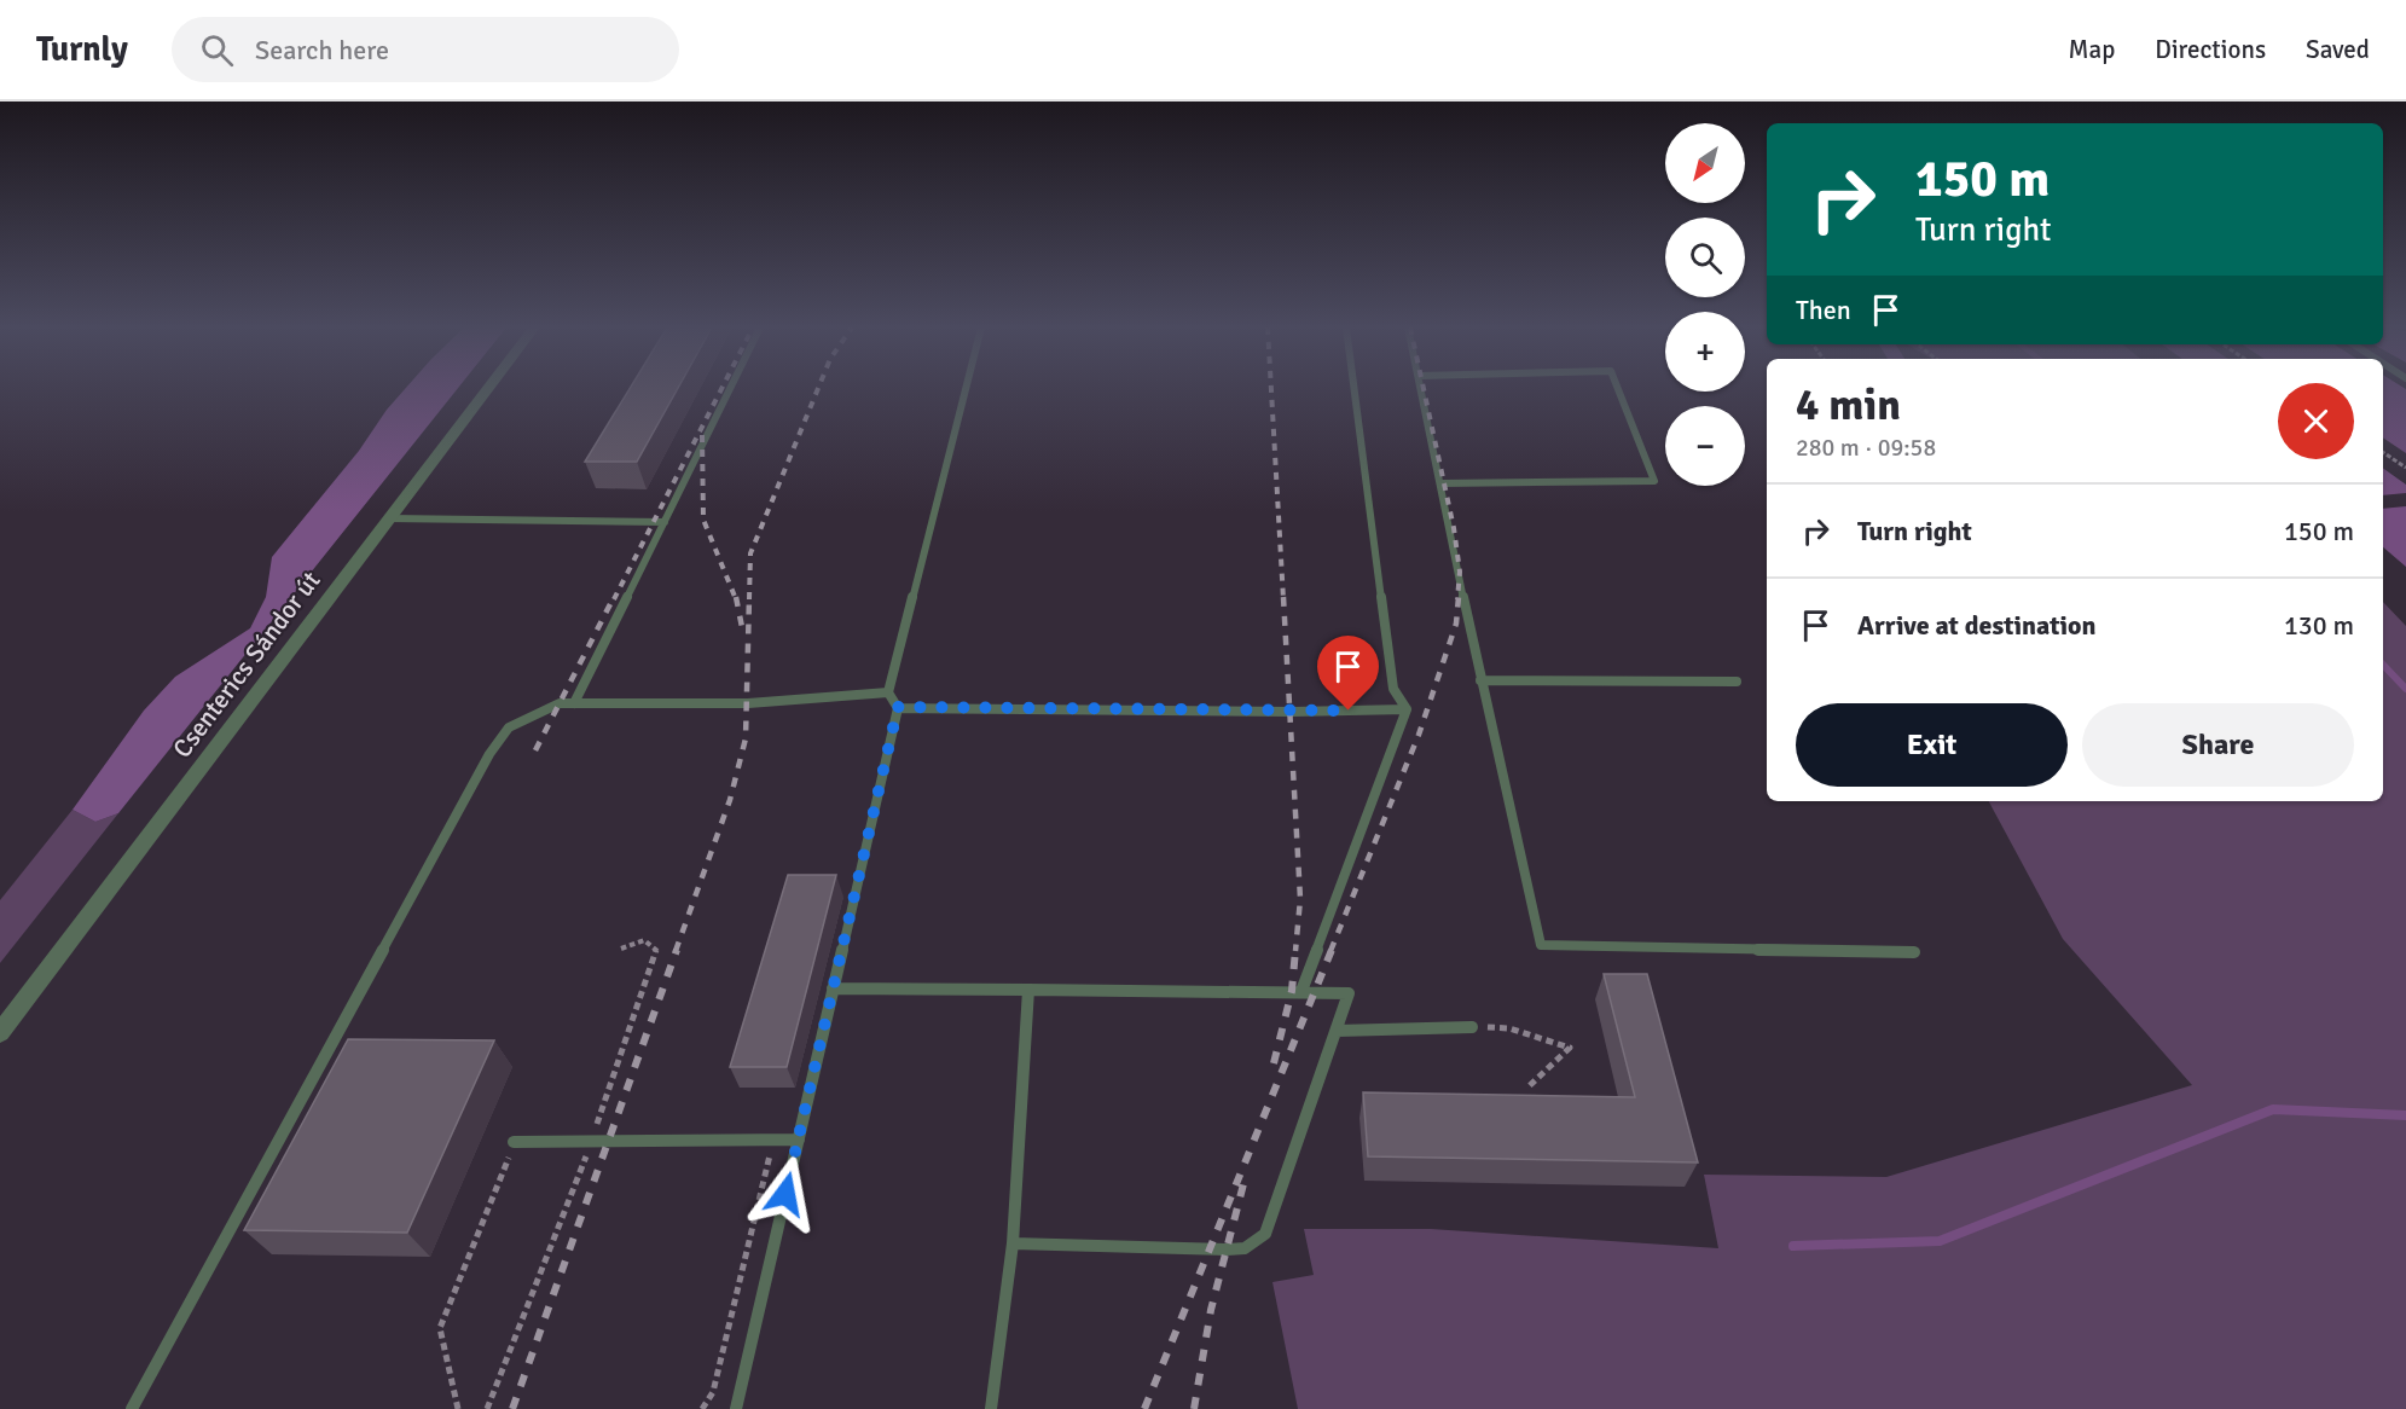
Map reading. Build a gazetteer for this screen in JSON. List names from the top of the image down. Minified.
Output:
{"streets":{"street":["Csenterics Sándor út"]},"north":"bottom left","page":{"header":"Turnly","search":"Search here","nav":["Map","Directions","Saved"],"map_buttons":["+","−"],"turn":["150 m","Turn right"],"then":"Then","heading":["4 min","280 m · 09:58"],"list":[{"name":"Turn right","value":"150 m"},{"name":"Arrive at destination","value":"130 m"}],"buttons":["Exit","Share"]}}
